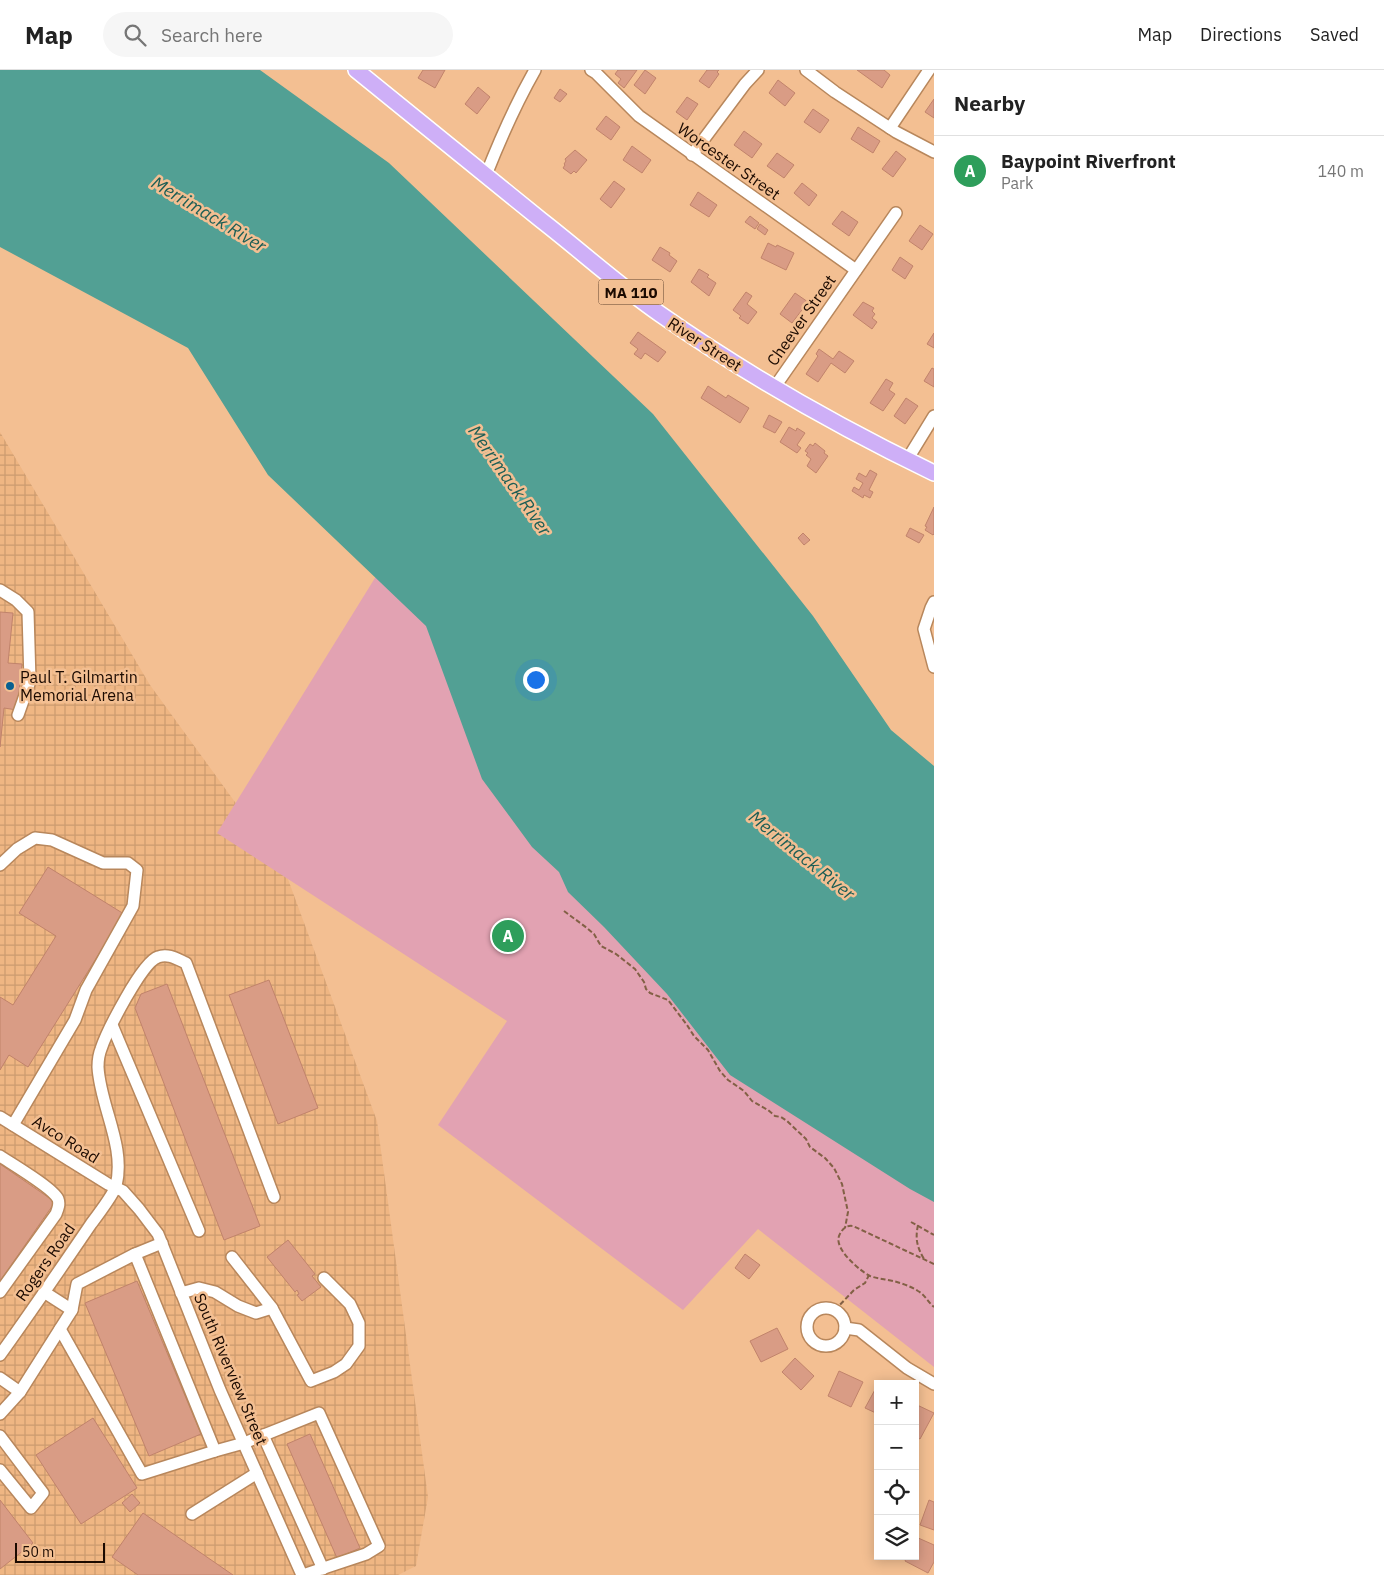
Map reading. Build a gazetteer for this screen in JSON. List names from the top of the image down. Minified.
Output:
{"streets":{"main road":["MA 110","River Street"],"street":["Worcester Street","Cheever Street","Avco Road","Rogers Road","South Riverview Street"]},"crossings":[["Worcester Street","Cheever Street"],["Cheever Street","River Street"],["Avco Road","Rogers Road"],["Avco Road","South Riverview Street"],["Rogers Road","South Riverview Street"]],"water":["Merrimack River"],"places":["Paul T. Gilmartin Memorial Arena"],"scale_bar":"50 m","page":{"header":"Map","search":"Search here","nav":["Map","Directions","Saved"],"heading":"Nearby","list":[{"mark":"A","name":"Baypoint Riverfront","note":"Park","value":"140 m"}],"pins":"A","map_buttons":["+","−"],"scale":"50 m"}}
